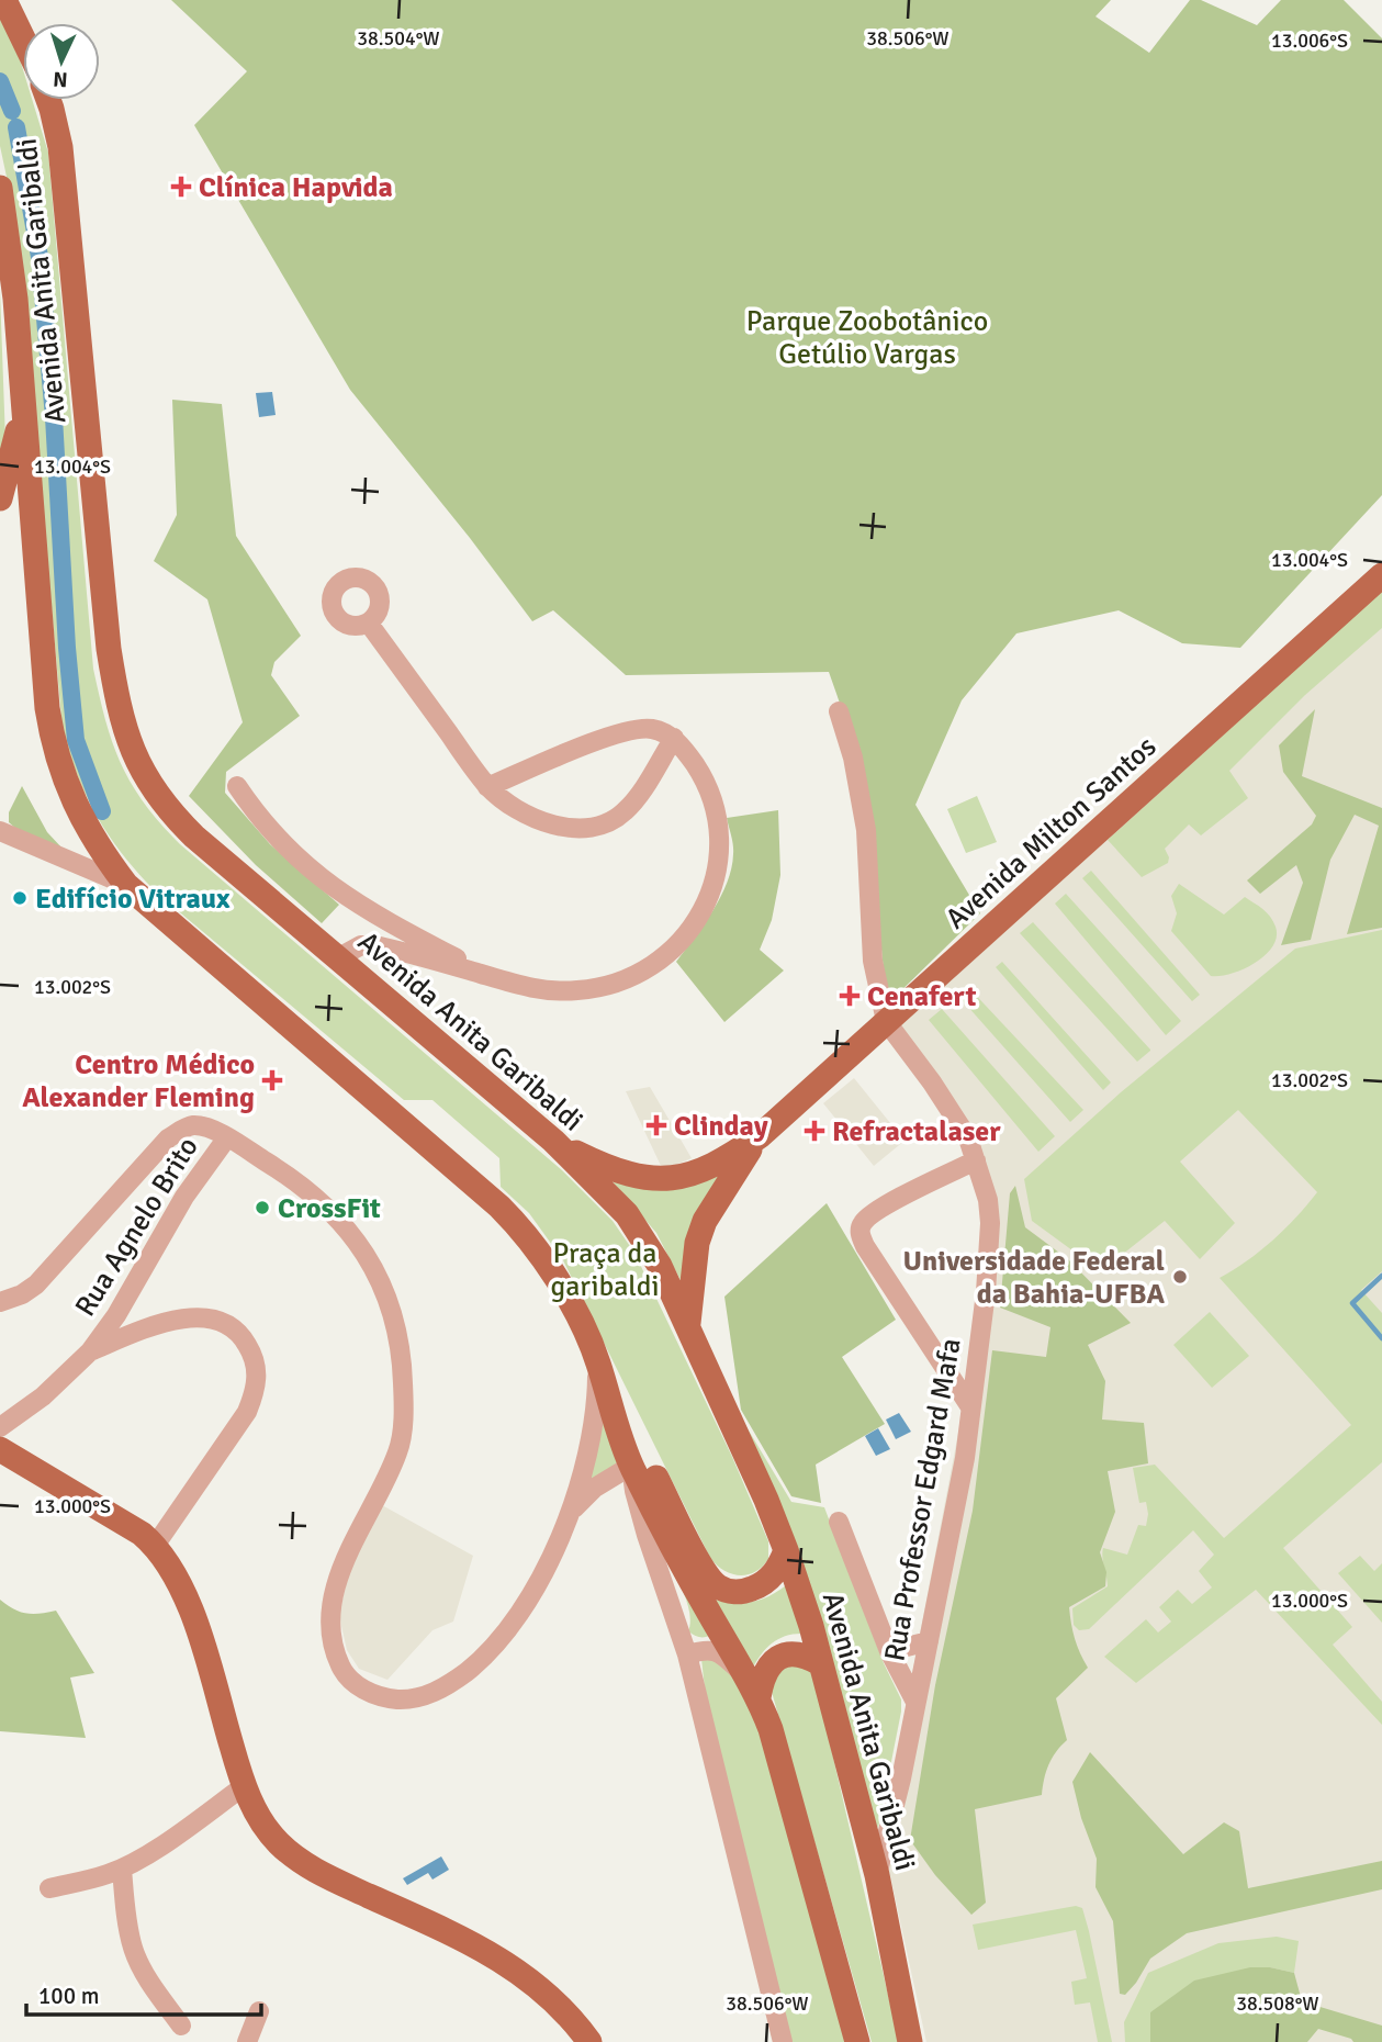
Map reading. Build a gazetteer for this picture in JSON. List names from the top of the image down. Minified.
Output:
{"streets":{"main road":["Avenida Anita Garibaldi","Avenida Milton Santos"],"street":["Rua Agnelo Brito","Rua Professor Edgard Mafa"]},"crossings":[["Avenida Anita Garibaldi","Avenida Milton Santos"],["Avenida Anita Garibaldi","Rua Agnelo Brito"],["Avenida Anita Garibaldi","Rua Professor Edgard Mafa"],["Avenida Milton Santos","Rua Professor Edgard Mafa"]],"parks":["Parque Zoobotânico Getúlio Vargas","Praça da garibaldi"],"places":{"health":["Clínica Hapvida","Cenafert","Centro Médico Alexander Fleming","Clinday","Refractalaser"],"other":["Edifício Vitraux","CrossFit","Universidade Federal da Bahia-UFBA"]},"scale_bar":"100 m","north":"bottom","coordinates":["38.504°W","38.506°W","13.006°S","13.004°S","13.002°S","13.000°S","38.508°W"]}
